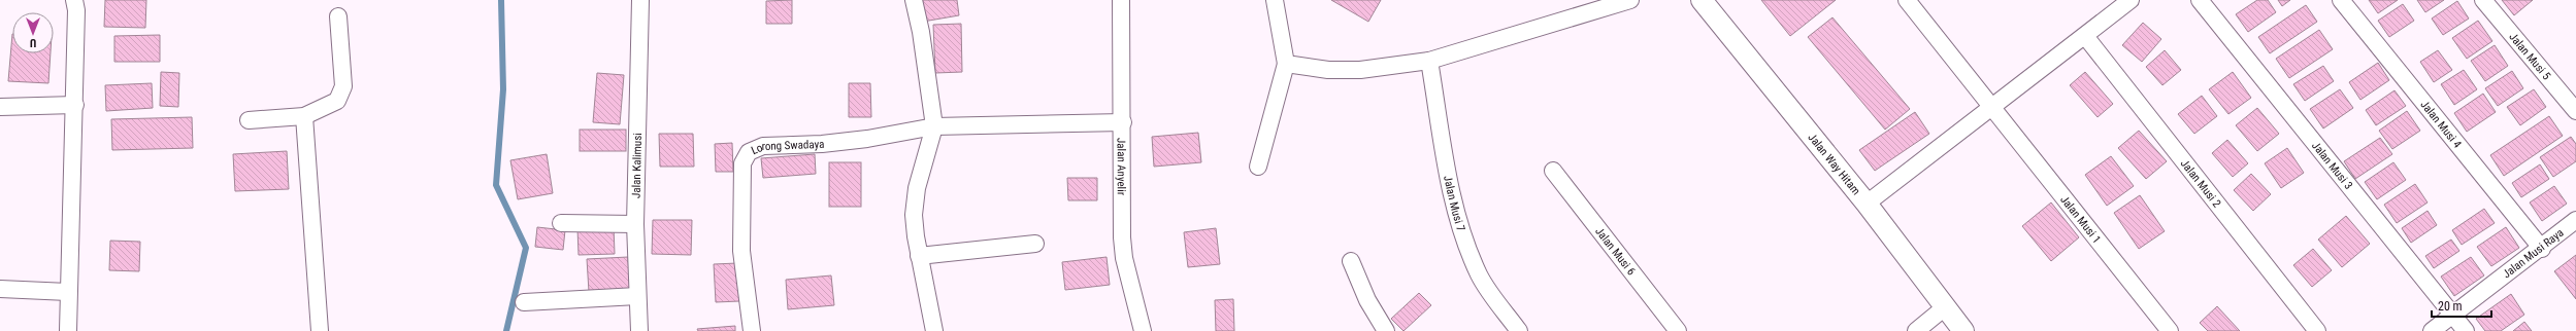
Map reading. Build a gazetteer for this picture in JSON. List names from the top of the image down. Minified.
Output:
{"streets":{"street":["Jalan Musi 5","Jalan Musi 4","Lorong Swadaya","Jalan Way Hitam","Jalan Kalimusi","Jalan Musi 3","Jalan Anyelir","Jalan Musi 2","Jalan Musi 7","Jalan Musi 1","Jalan Musi 6","Jalan Musi Raya"]},"crossings":[["Jalan Musi 4","Jalan Musi Raya"],["Lorong Swadaya","Jalan Anyelir"],["Jalan Musi 3","Jalan Musi Raya"]],"scale_bar":"20 m","north":"bottom"}
